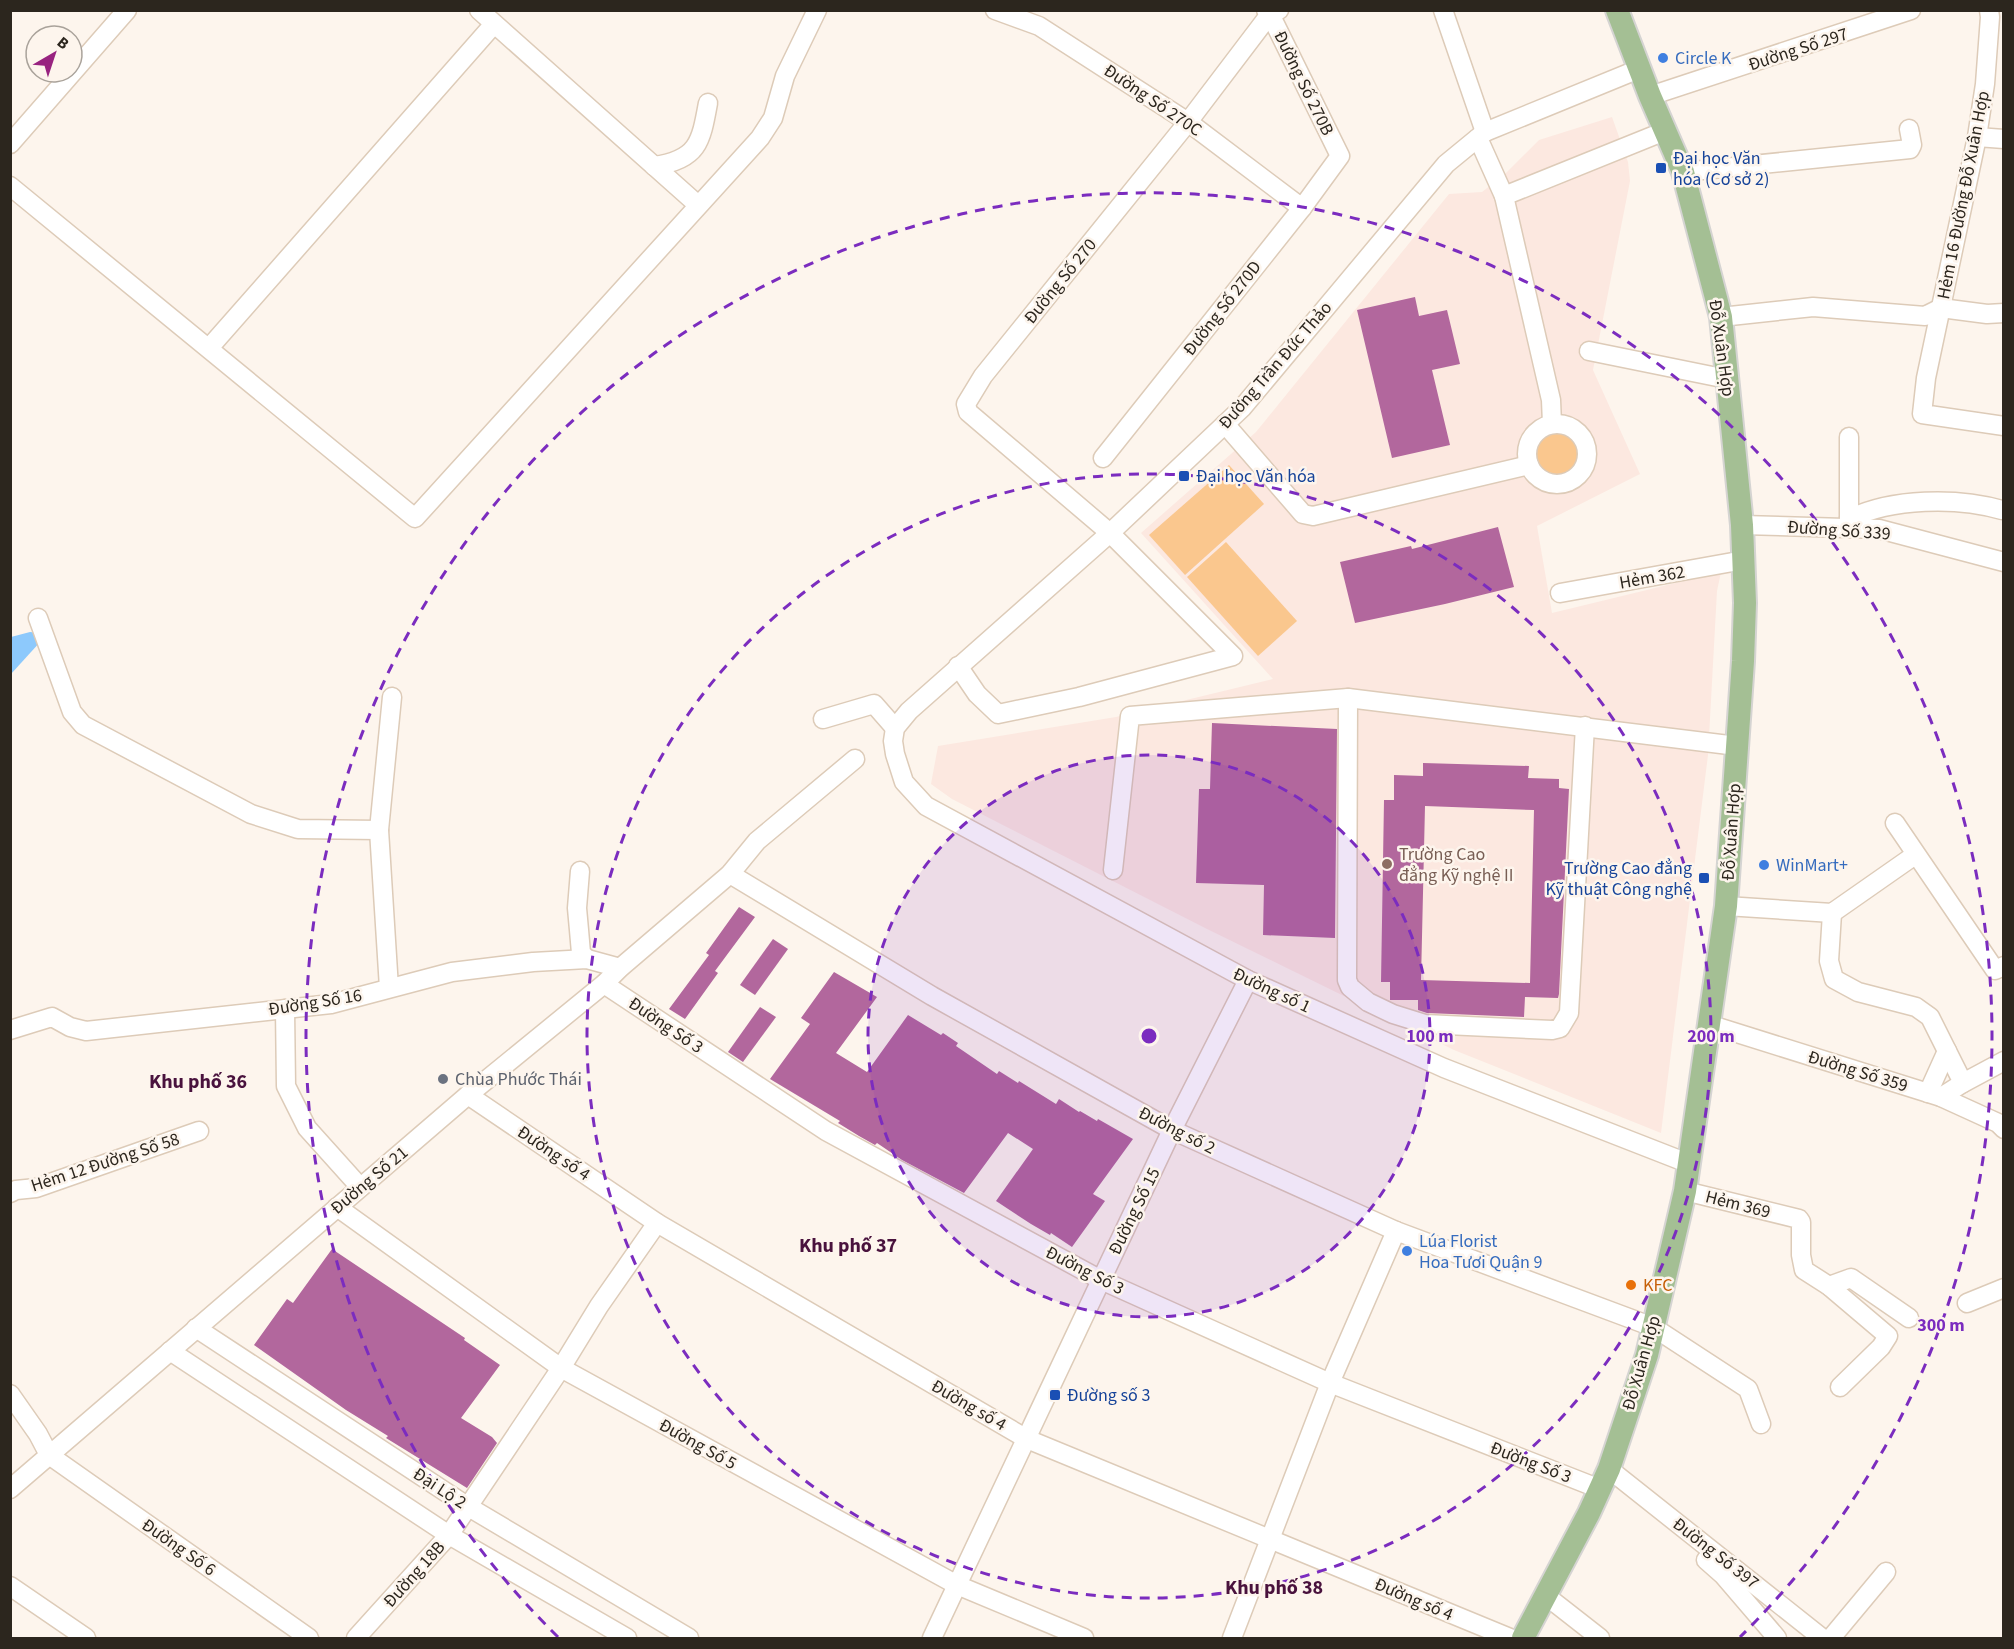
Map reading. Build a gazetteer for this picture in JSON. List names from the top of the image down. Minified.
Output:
{"streets":{"main road":["Đỗ Xuân Hợp"],"street":["Đường Số 297","Đường Số 270B","Đường Số 270C","Hẻm 16 Đường Đỗ Xuân Hợp","Đường Số 270","Đường Số 270D","Đường Trần Đức Thảo","Đường Số 339","Hẻm 362","Đường số 1","Đường Số 16","Đường Số 3","Đường Số 359","Đường số 2","Đường số 4","Hẻm 12 Đường Số 58","Đường Số 21","Hẻm 369","Đường Số 15","Đường Số 5","Đại Lộ 2","Đường Số 6","Đường Số 397","Đường 18B"]},"crossings":[["Đường Số 297","Đỗ Xuân Hợp"],["Đường Số 270B","Đường Số 270"],["Đường Số 270B","Đường Số 270D"],["Đường Số 270C","Đường Số 270"],["Đường Số 270C","Đường Số 270D"],["Đường Số 270","Đường Trần Đức Thảo"],["Đỗ Xuân Hợp","Đường Trần Đức Thảo"],["Đỗ Xuân Hợp","Đường Số 339"],["Đỗ Xuân Hợp","Hẻm 362"],["Đỗ Xuân Hợp","Đường số 1"],["Đỗ Xuân Hợp","Đường Số 3"],["Đỗ Xuân Hợp","Đường Số 359"],["Đỗ Xuân Hợp","Đường số 2"],["Đỗ Xuân Hợp","Hẻm 369"],["Đỗ Xuân Hợp","Đường Số 397"],["Đường Trần Đức Thảo","Đường số 1"],["Đường số 1","Đường Số 15"],["Đường Số 16","Đường Số 21"],["Đường Số 3","Đường Số 21"],["Đường Số 3","Đường Số 15"],["Đường Số 3","Đường Số 397"],["Đường số 2","Đường Số 21"],["Đường số 2","Đường Số 15"],["Đường số 4","Đường Số 21"],["Đường số 4","Đường Số 15"],["Đường số 4","Đường 18B"],["Đường Số 21","Đường Số 5"],["Đường Số 21","Đại Lộ 2"],["Đường Số 21","Đường Số 6"],["Đường Số 15","Đường Số 5"],["Đường Số 5","Đường 18B"],["Đại Lộ 2","Đường 18B"]],"districts":["Khu phố 36","Khu phố 37","Khu phố 38"],"places":{"other":["Circle K","Trường Cao đẳng Kỹ nghệ II","WinMart+","Chùa Phước Thái","Lúa Florist Hoa Tươi Quận 9","KFC"],"transit":["Đại học Văn hóa (Cơ sở 2)","Đại học Văn hóa","Trường Cao đẳng Kỹ thuật Công nghệ","Đường số 3"]},"north":"top right","rings":["100 m","200 m","300 m"]}
